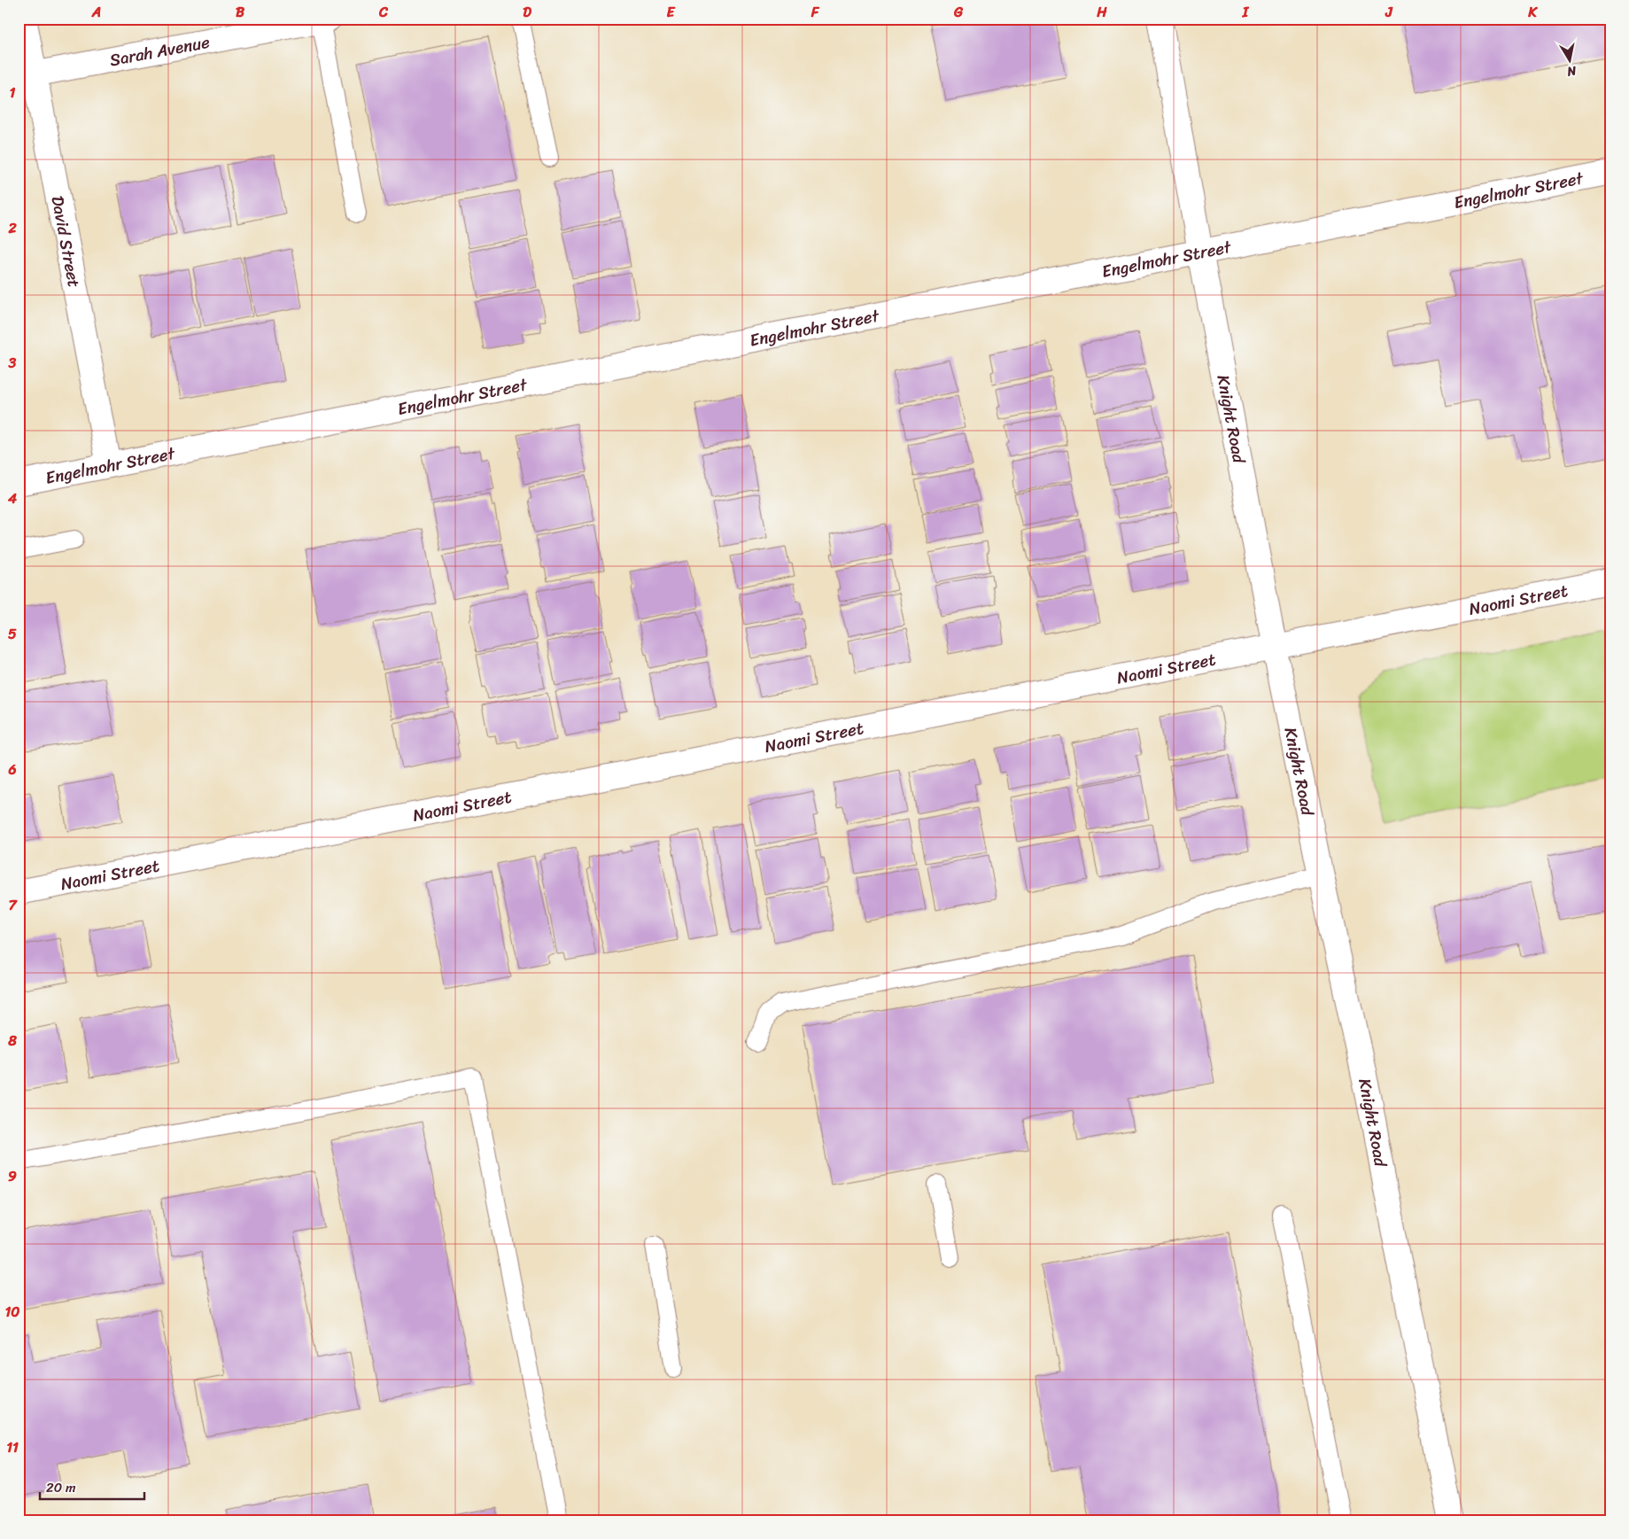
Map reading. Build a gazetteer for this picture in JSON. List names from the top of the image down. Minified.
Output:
{"streets":{"street":["Sarah Avenue","Engelmohr Street","David Street","Knight Road","Naomi Street"]},"crossings":[["Sarah Avenue","David Street"],["Engelmohr Street","David Street"],["Engelmohr Street","Knight Road"],["Knight Road","Naomi Street"]],"scale_bar":"20 m","north":"bottom","grid":{"columns":["A","B","C","D","E","F","G","H","I","J","K"],"rows":["1","2","3","4","5","6","7","8","9","10","11"]}}
